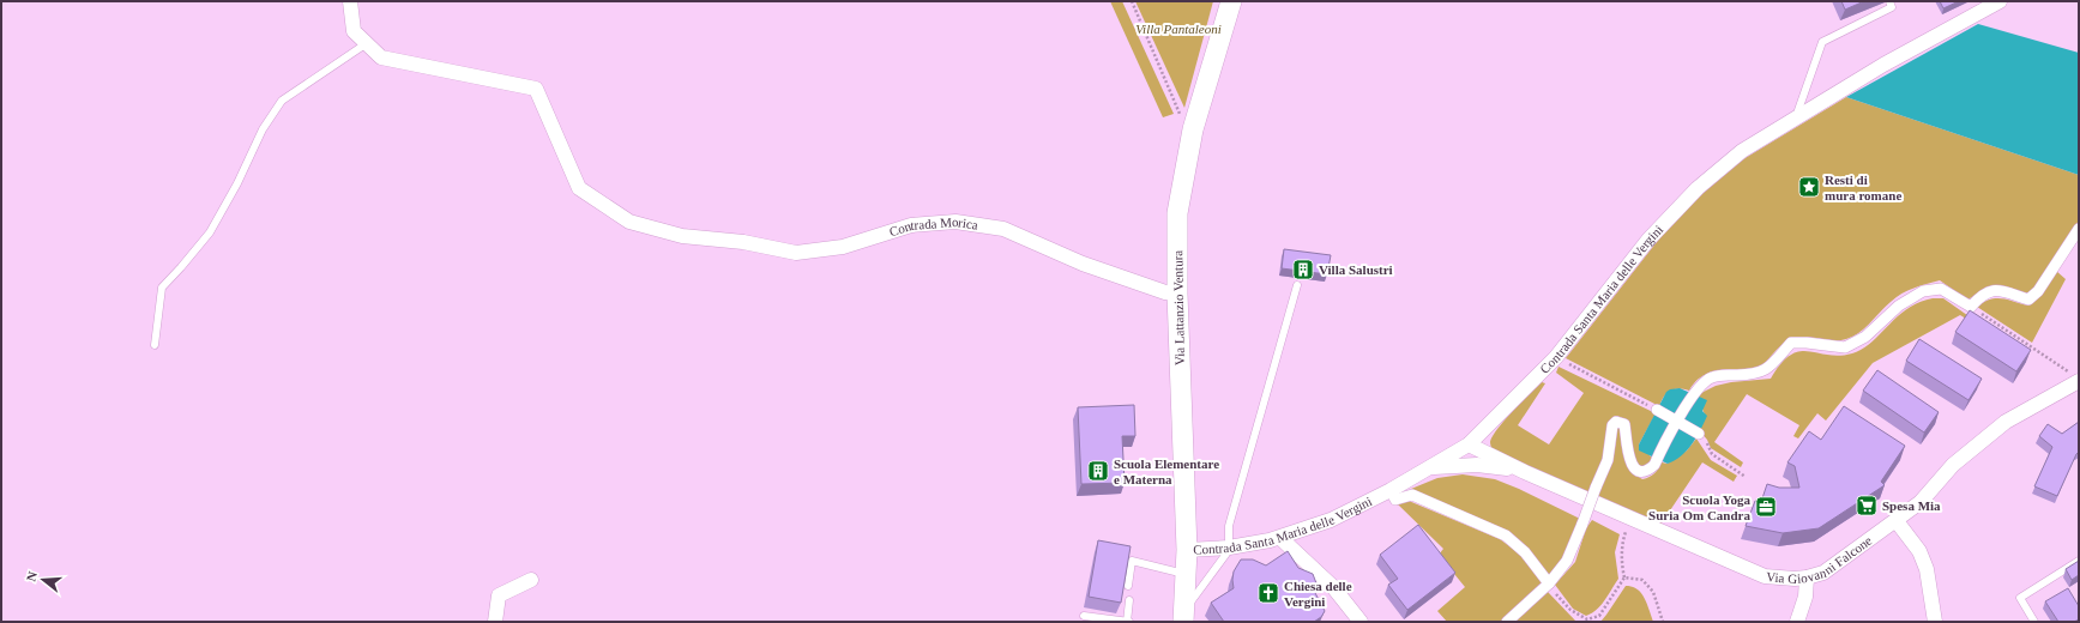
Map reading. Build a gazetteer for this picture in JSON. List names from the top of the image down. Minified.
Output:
{"streets":{"main road":["Via Lattanzio Ventura"],"street":["Contrada Morica","Contrada Santa Maria delle Vergini","Via Giovanni Falcone"]},"crossings":[["Contrada Morica","Via Lattanzio Ventura"],["Contrada Santa Maria delle Vergini","Via Lattanzio Ventura"],["Contrada Santa Maria delle Vergini","Via Giovanni Falcone"]],"parks":["Villa Pantaleoni"],"places":{"place":["Resti di mura romane"],"building":["Villa Salustri","Scuola Elementare e Materna"],"supermarket":["Spesa Mia"],"office":["Scuola Yoga Suria Om Candra"],"church":["Chiesa delle Vergini"]},"north":"left"}
